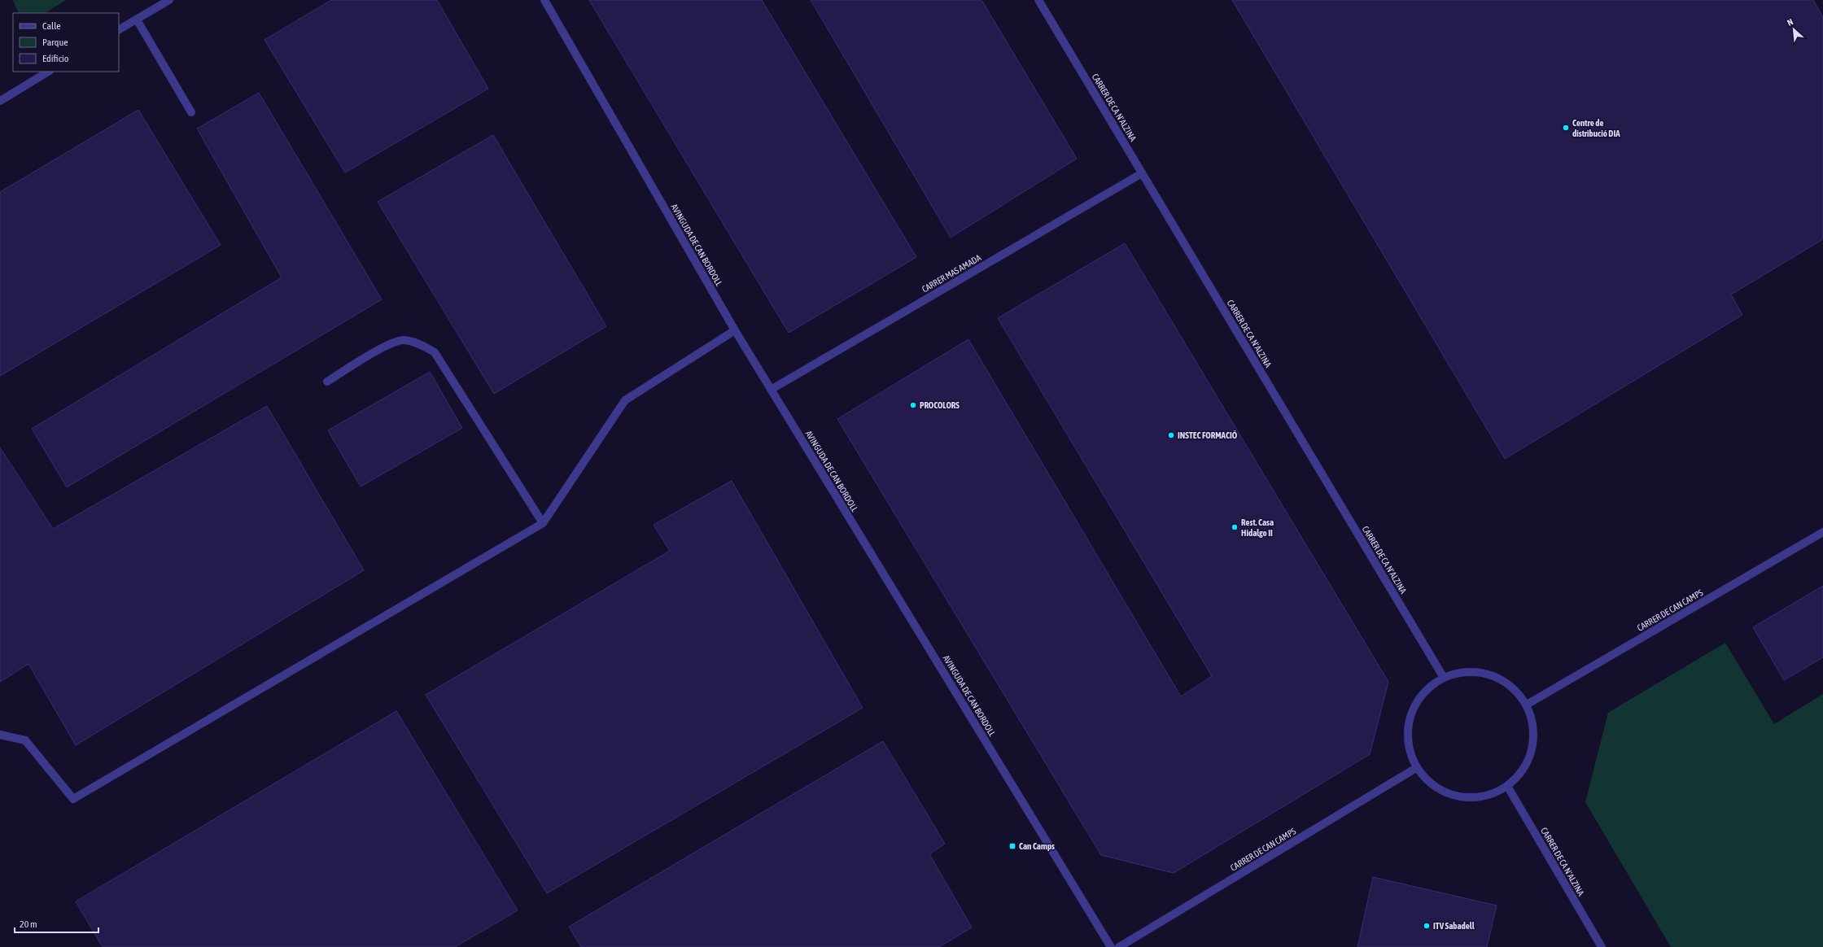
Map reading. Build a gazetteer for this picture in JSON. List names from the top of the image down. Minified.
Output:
{"streets":{"street":["CARRER DE CA N'ALZINA","AVINGUDA DE CAN BORDOLL","CARRER MAS AMADA","CARRER DE CAN CAMPS"]},"crossings":[["CARRER DE CA N'ALZINA","CARRER MAS AMADA"],["AVINGUDA DE CAN BORDOLL","CARRER MAS AMADA"]],"places":{"other":["Centre de distribució DIA","PROCOLORS","INSTEC FORMACIÓ","Rest. Casa Hidalgo II","ITV Sabadell"],"transit":["Can Camps"]},"legend":["Calle","Parque","Edificio"],"scale_bar":"20 m","north":"top left"}
